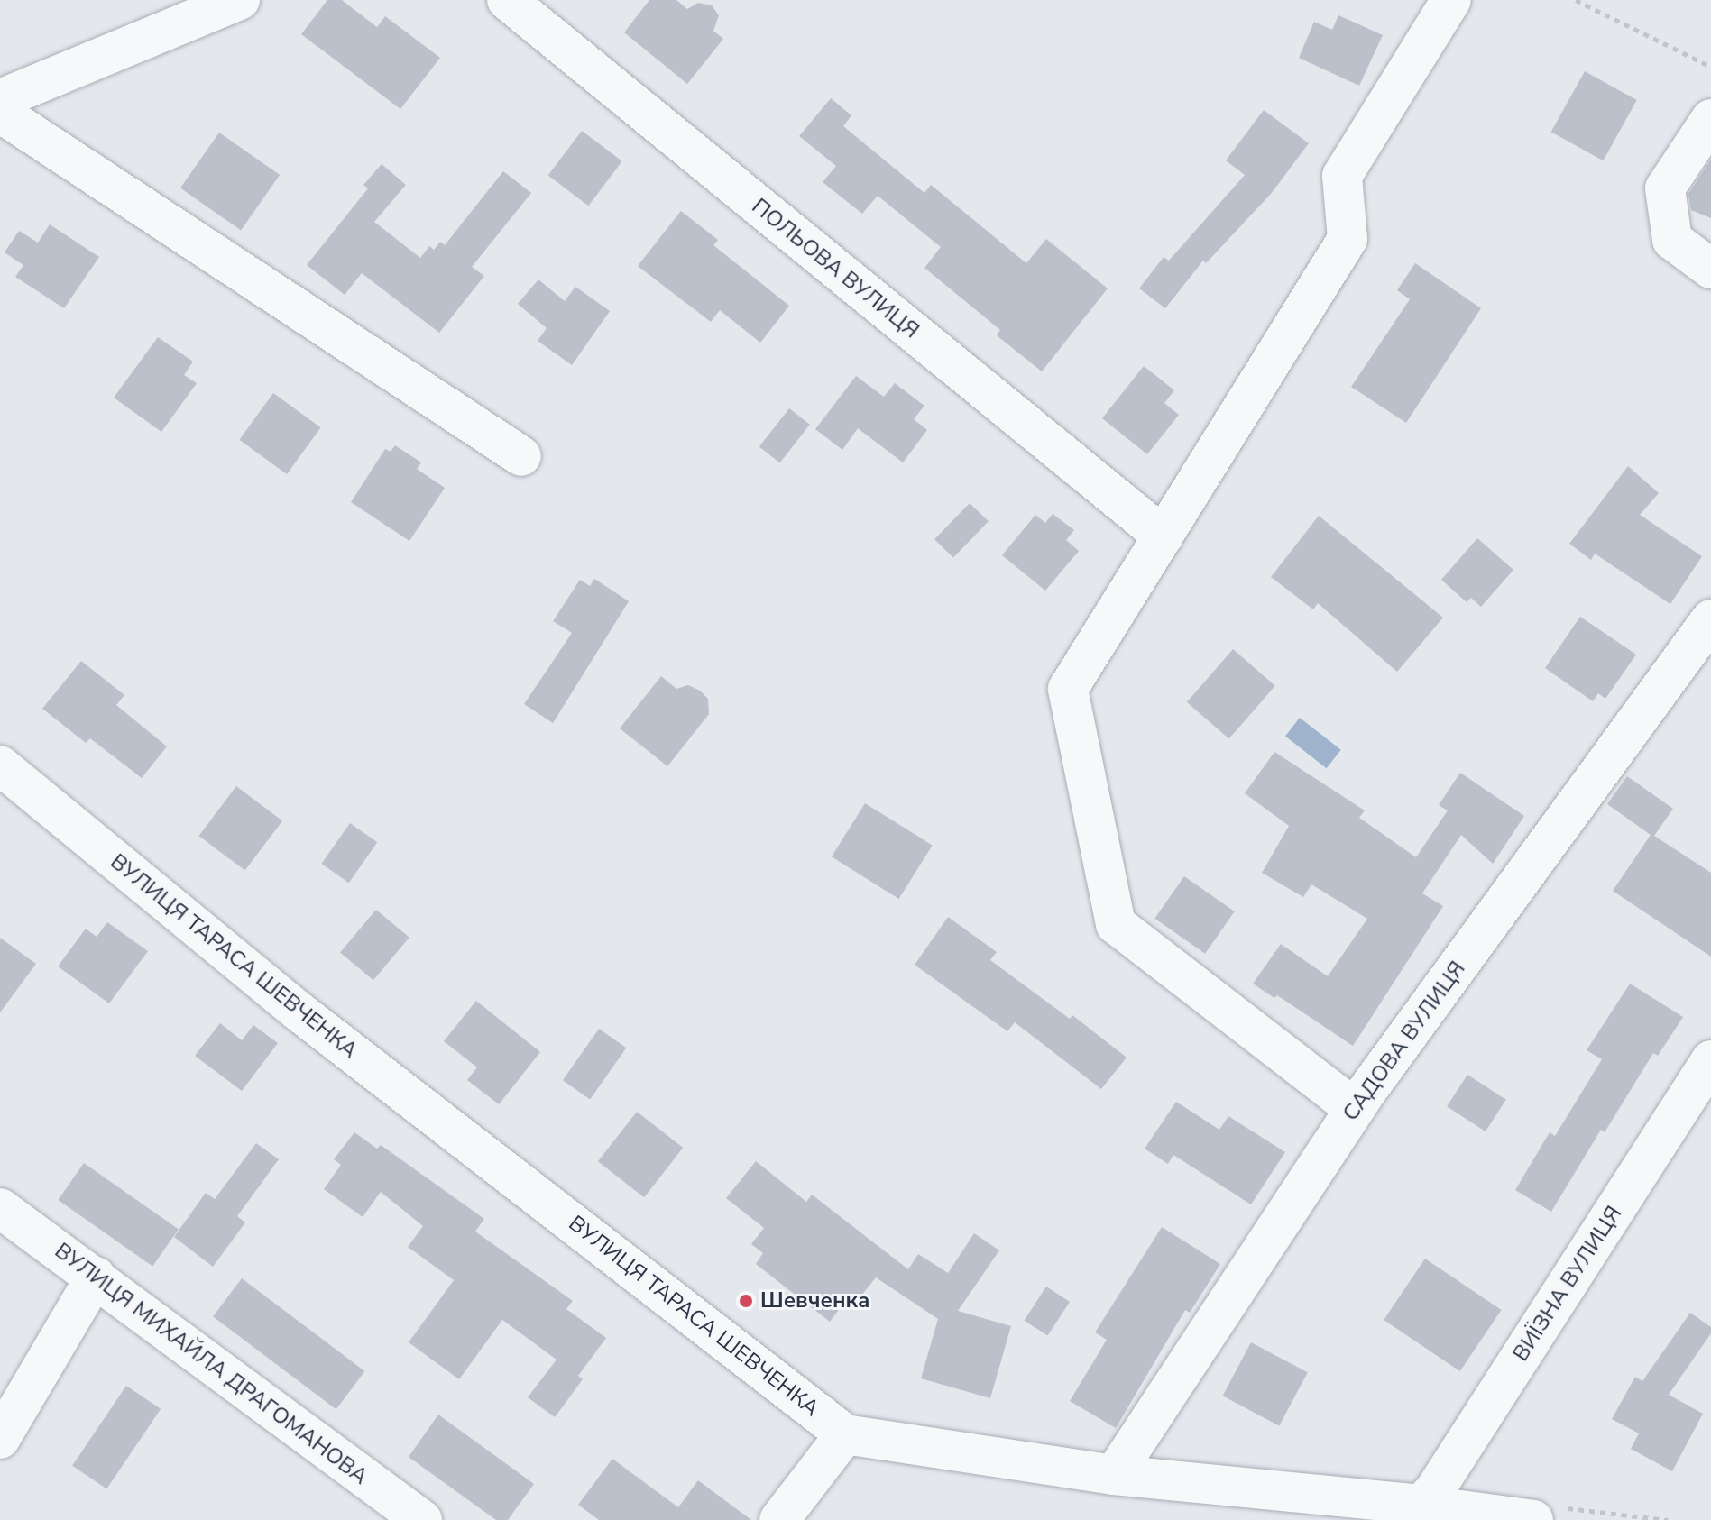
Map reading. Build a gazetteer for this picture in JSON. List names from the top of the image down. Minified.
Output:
{"streets":{"street":["ПОЛЬОВА ВУЛИЦЯ","ВУЛИЦЯ ТАРАСА ШЕВЧЕНКА","САДОВА ВУЛИЦЯ","ВИЇЗНА ВУЛИЦЯ","ВУЛИЦЯ МИХАЙЛА ДРАГОМАНОВА"]},"crossings":[["ВУЛИЦЯ ТАРАСА ШЕВЧЕНКА","САДОВА ВУЛИЦЯ"],["ВУЛИЦЯ ТАРАСА ШЕВЧЕНКА","ВИЇЗНА ВУЛИЦЯ"]],"places":["Шевченка"]}
